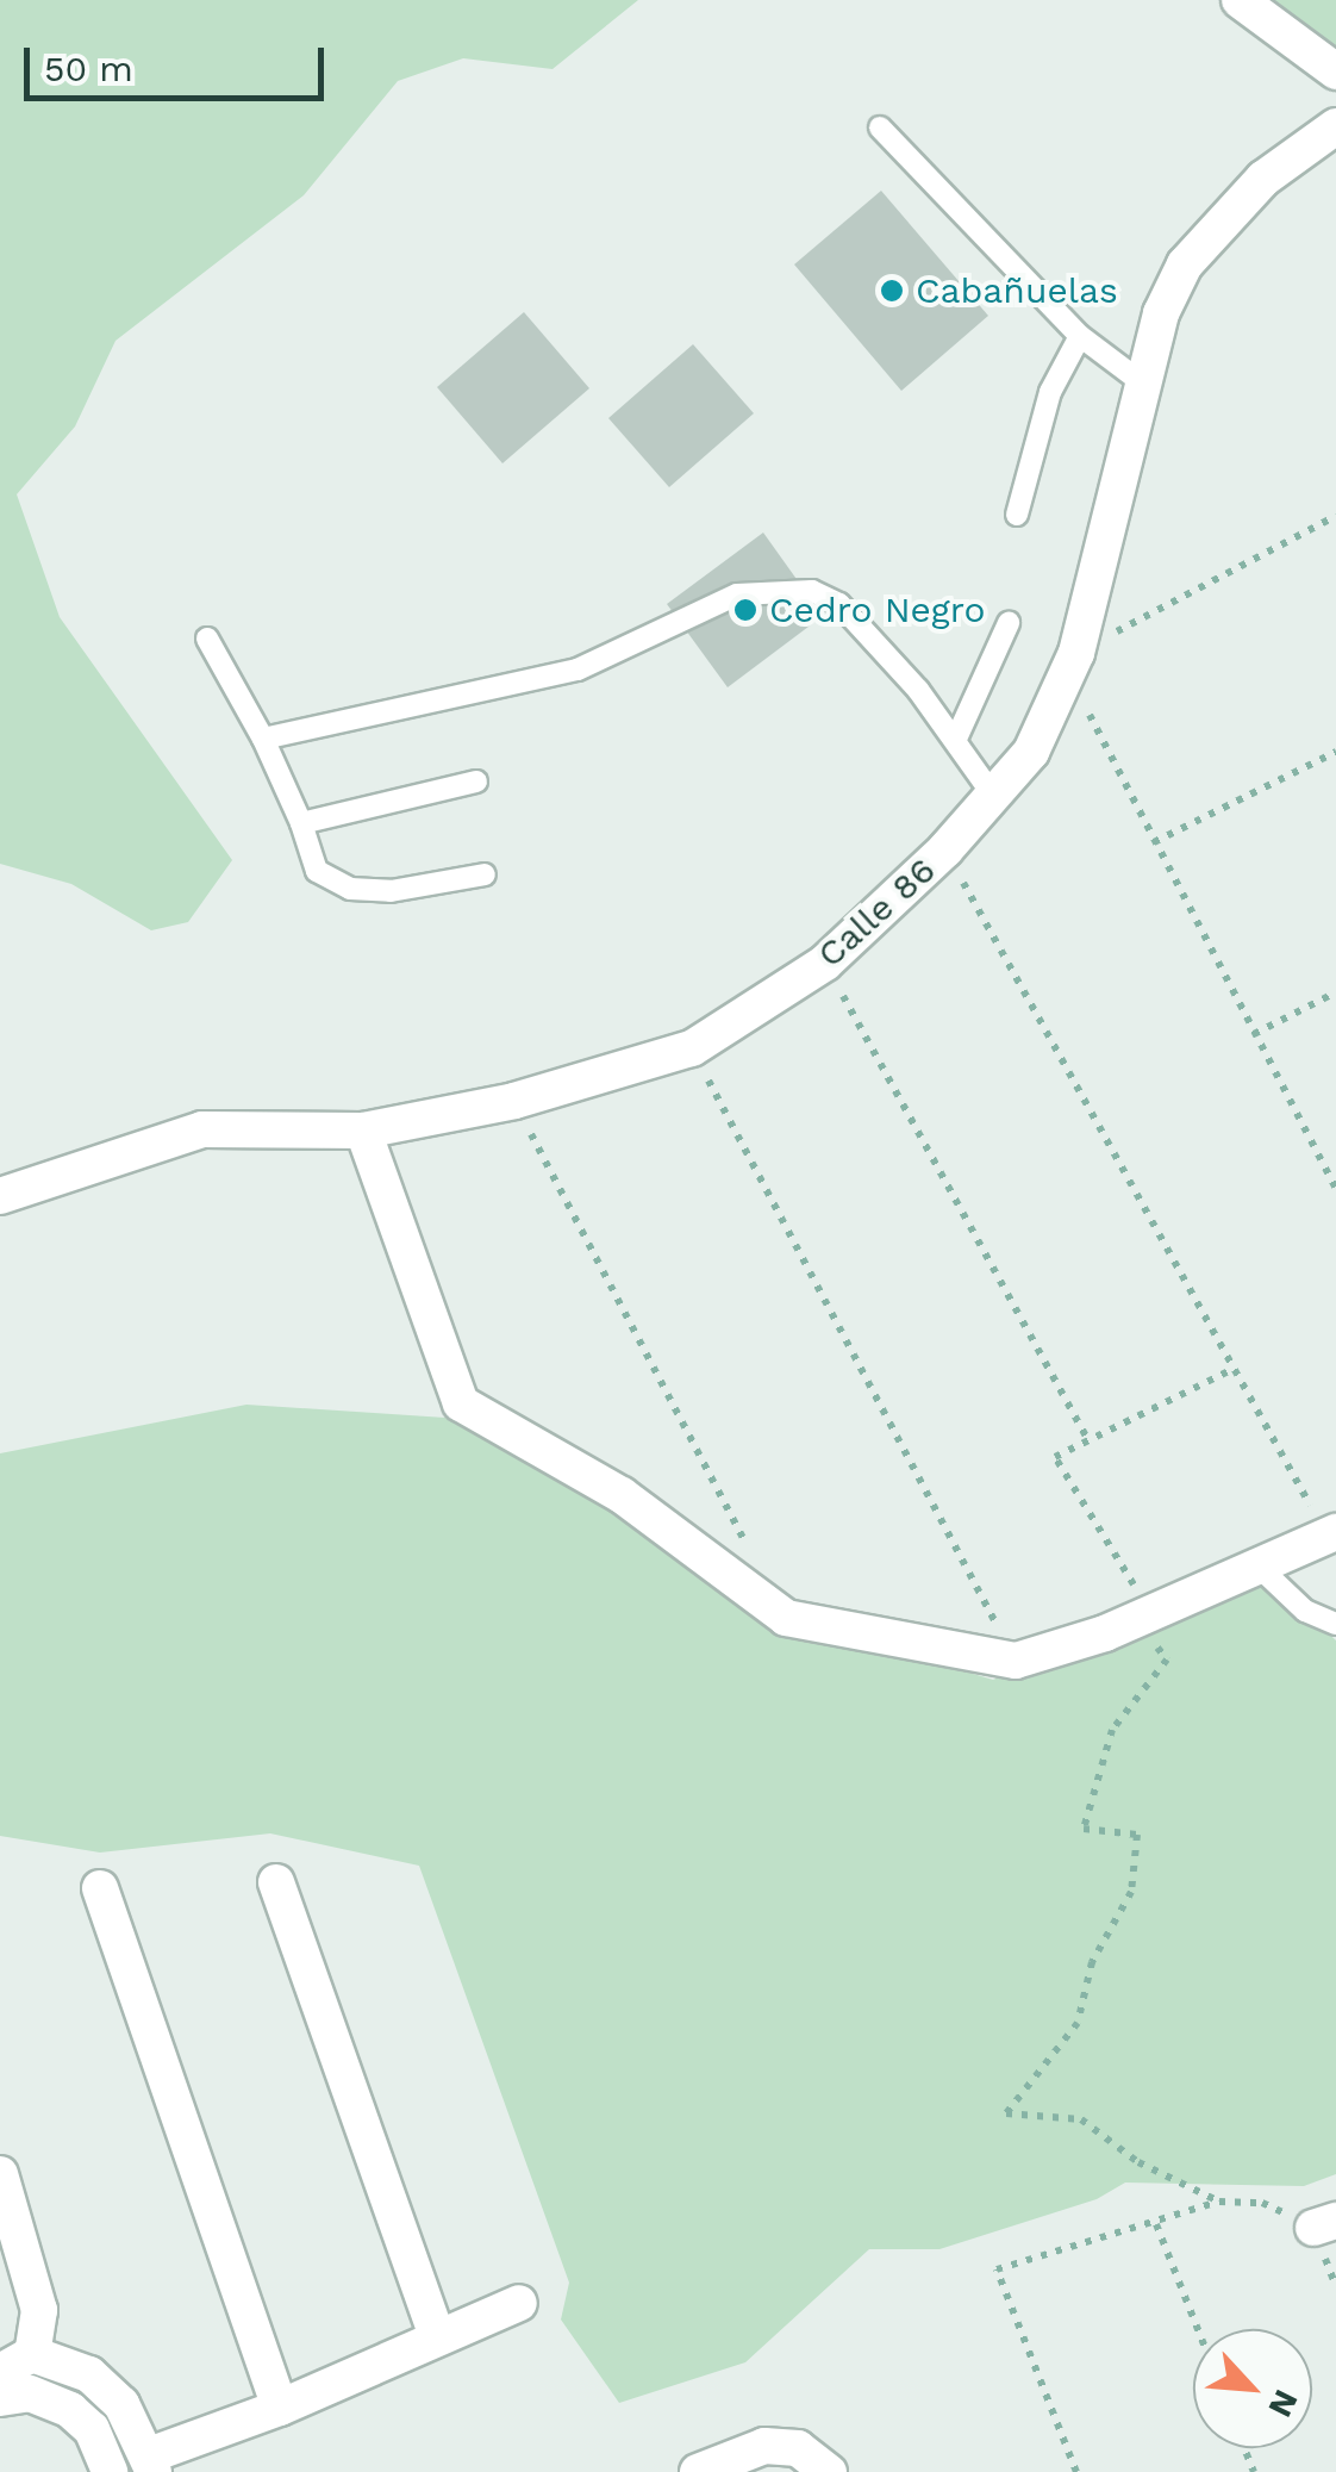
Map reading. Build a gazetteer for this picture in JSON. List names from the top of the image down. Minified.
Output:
{"streets":{"street":["Calle 86"]},"places":["Cabañuelas","Cedro Negro"],"scale_bar":"50 m","north":"bottom right"}
